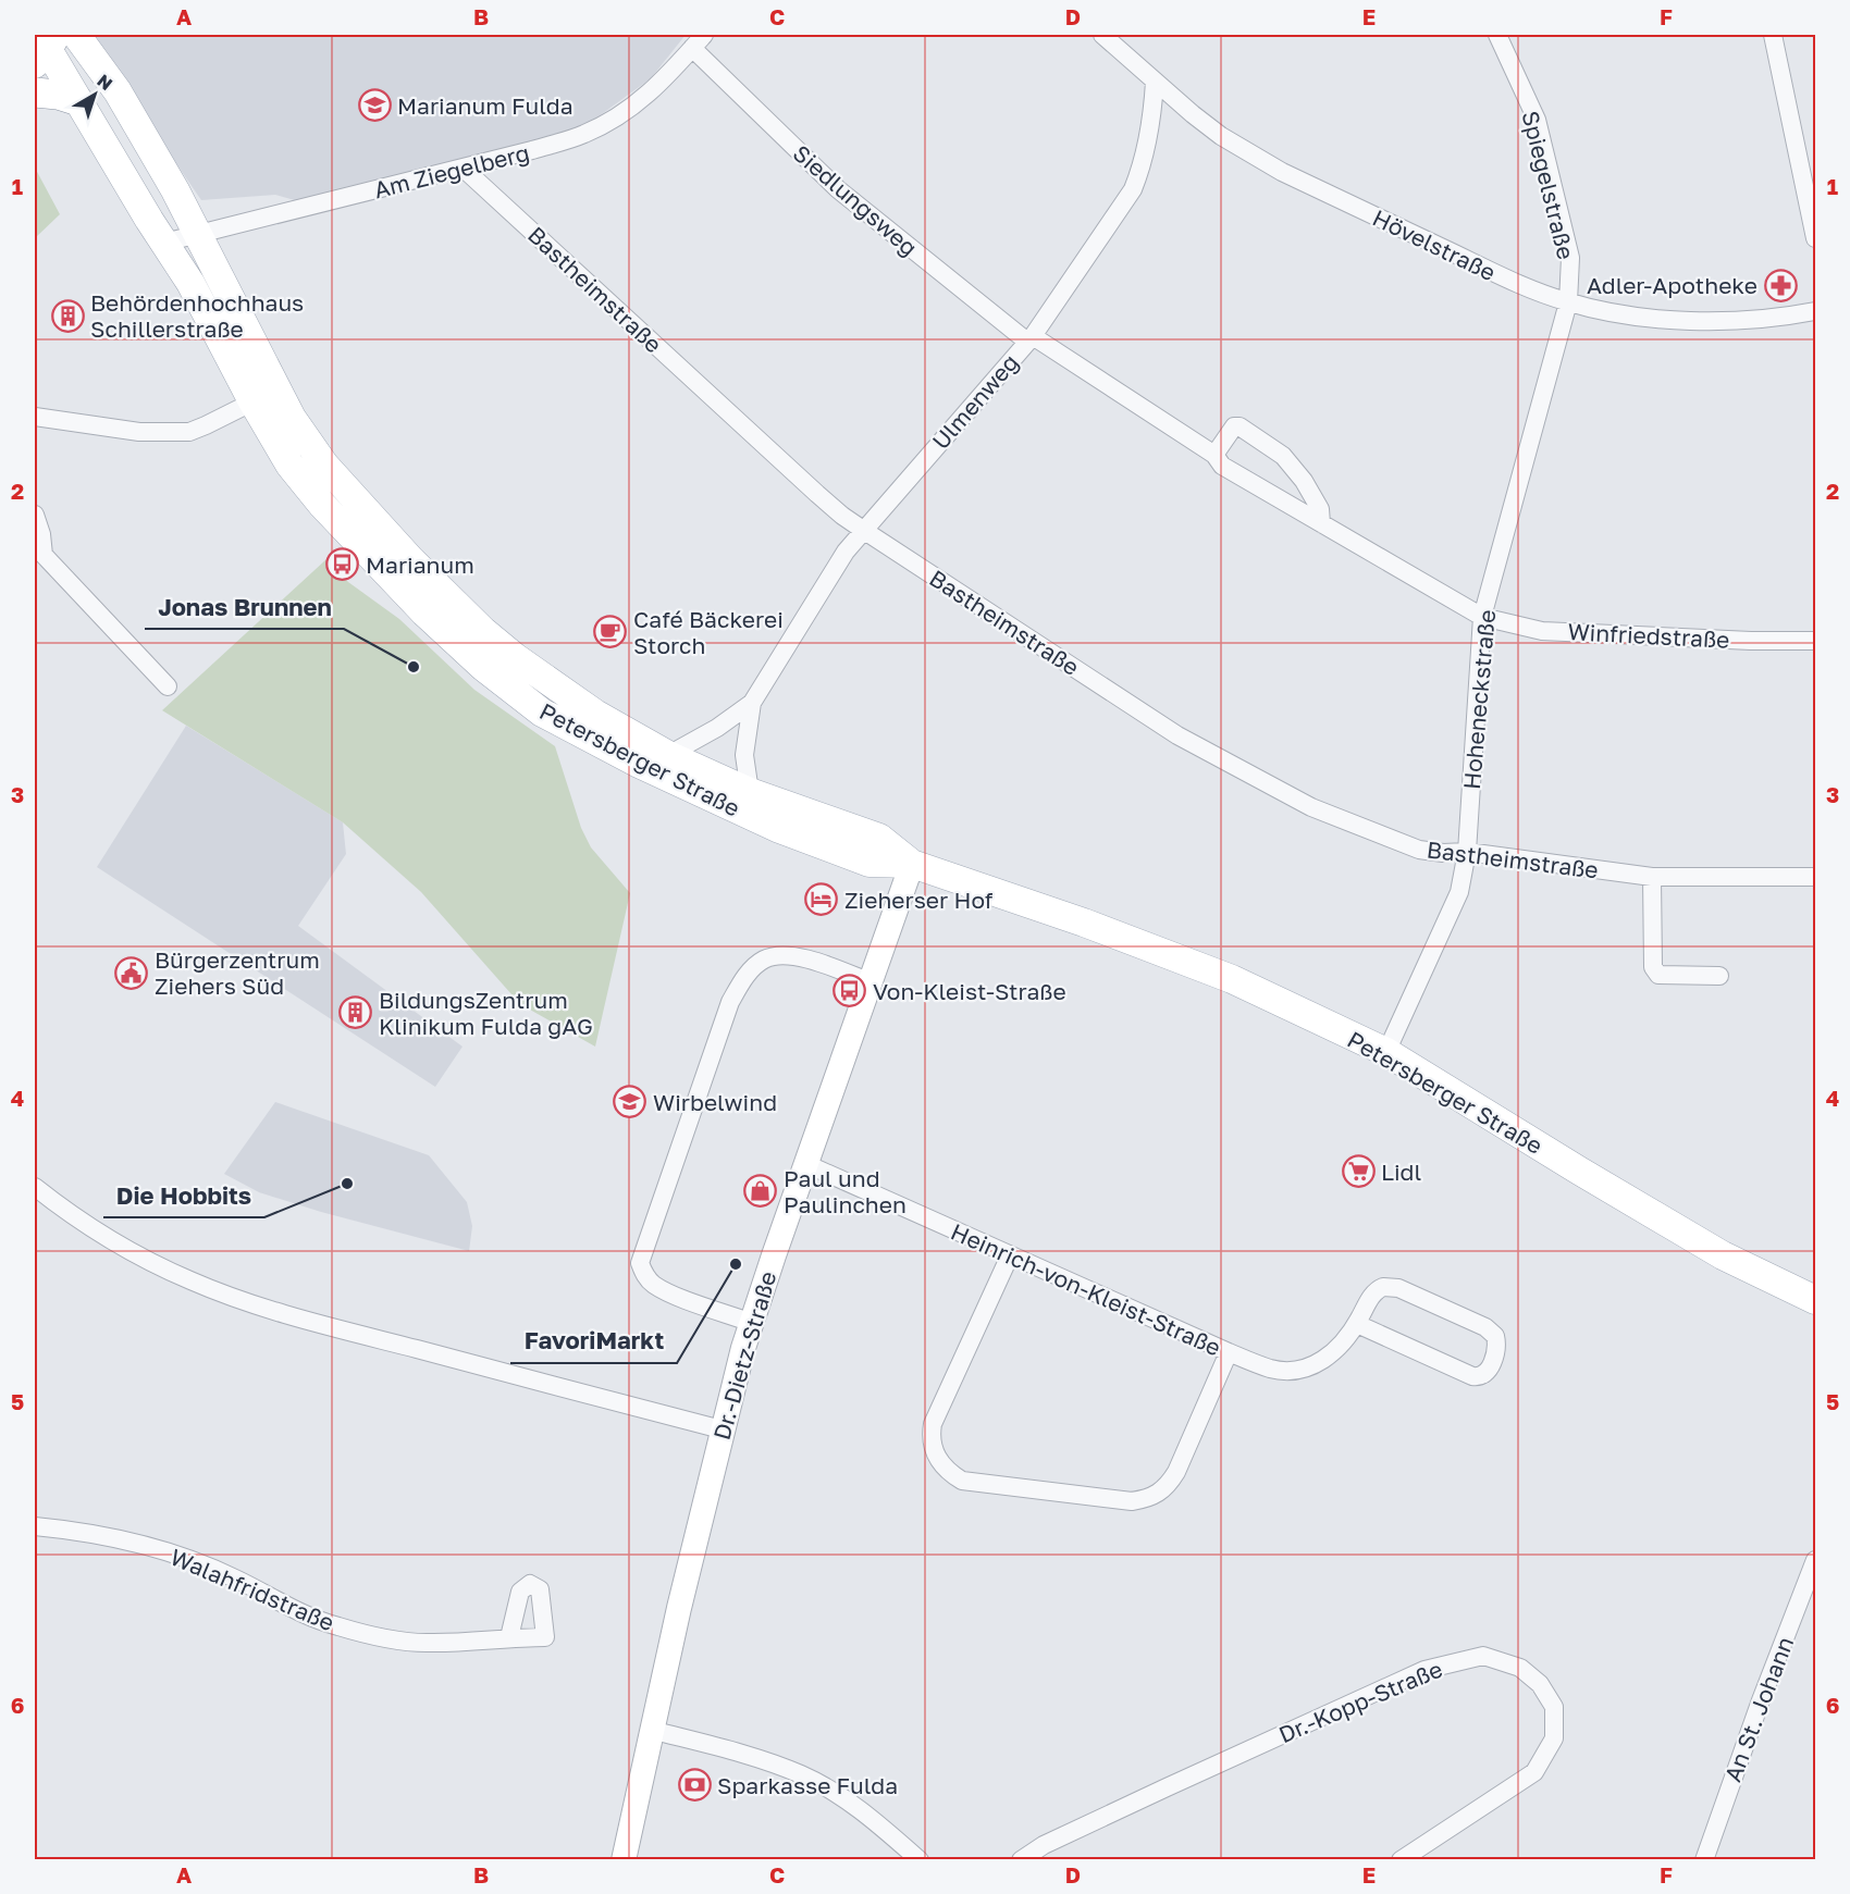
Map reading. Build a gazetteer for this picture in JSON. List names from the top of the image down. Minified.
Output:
{"streets":{"main road":["Petersberger Straße","Dr.-Dietz-Straße"],"street":["Am Ziegelberg","Spiegelstraße","Siedlungsweg","Hövelstraße","Bastheimstraße","Ulmenweg","Winfriedstraße","Hoheneckstraße","Heinrich-von-Kleist-Straße","Walahfridstraße","Dr.-Kopp-Straße","An St. Johann"]},"crossings":[["Am Ziegelberg","Siedlungsweg"],["Am Ziegelberg","Bastheimstraße"],["Am Ziegelberg","Petersberger Straße"],["Spiegelstraße","Hövelstraße"],["Spiegelstraße","Hoheneckstraße"],["Siedlungsweg","Ulmenweg"],["Siedlungsweg","Winfriedstraße"],["Hövelstraße","Ulmenweg"],["Hövelstraße","Hoheneckstraße"],["Bastheimstraße","Ulmenweg"],["Bastheimstraße","Hoheneckstraße"],["Ulmenweg","Petersberger Straße"],["Winfriedstraße","Hoheneckstraße"],["Hoheneckstraße","Petersberger Straße"],["Petersberger Straße","Dr.-Dietz-Straße"],["Heinrich-von-Kleist-Straße","Dr.-Dietz-Straße"]],"places":{"school or university":["Marianum Fulda","Wirbelwind"],"pharmacy":["Adler-Apotheke"],"building":["Behördenhochhaus Schillerstraße","BildungsZentrum Klinikum Fulda gAG"],"bus stop":["Marianum","Von-Kleist-Straße"],"cafe":["Café Bäckerei Storch"],"other":["Jonas Brunnen","Die Hobbits","FavoriMarkt"],"hotel":["Zieherser Hof"],"public building":["Bürgerzentrum Ziehers Süd"],"supermarket":["Lidl"],"shop":["Paul und Paulinchen"],"bank":["Sparkasse Fulda"]},"north":"top right","grid":{"columns":["A","B","C","D","E","F"],"rows":["1","2","3","4","5","6"]}}
